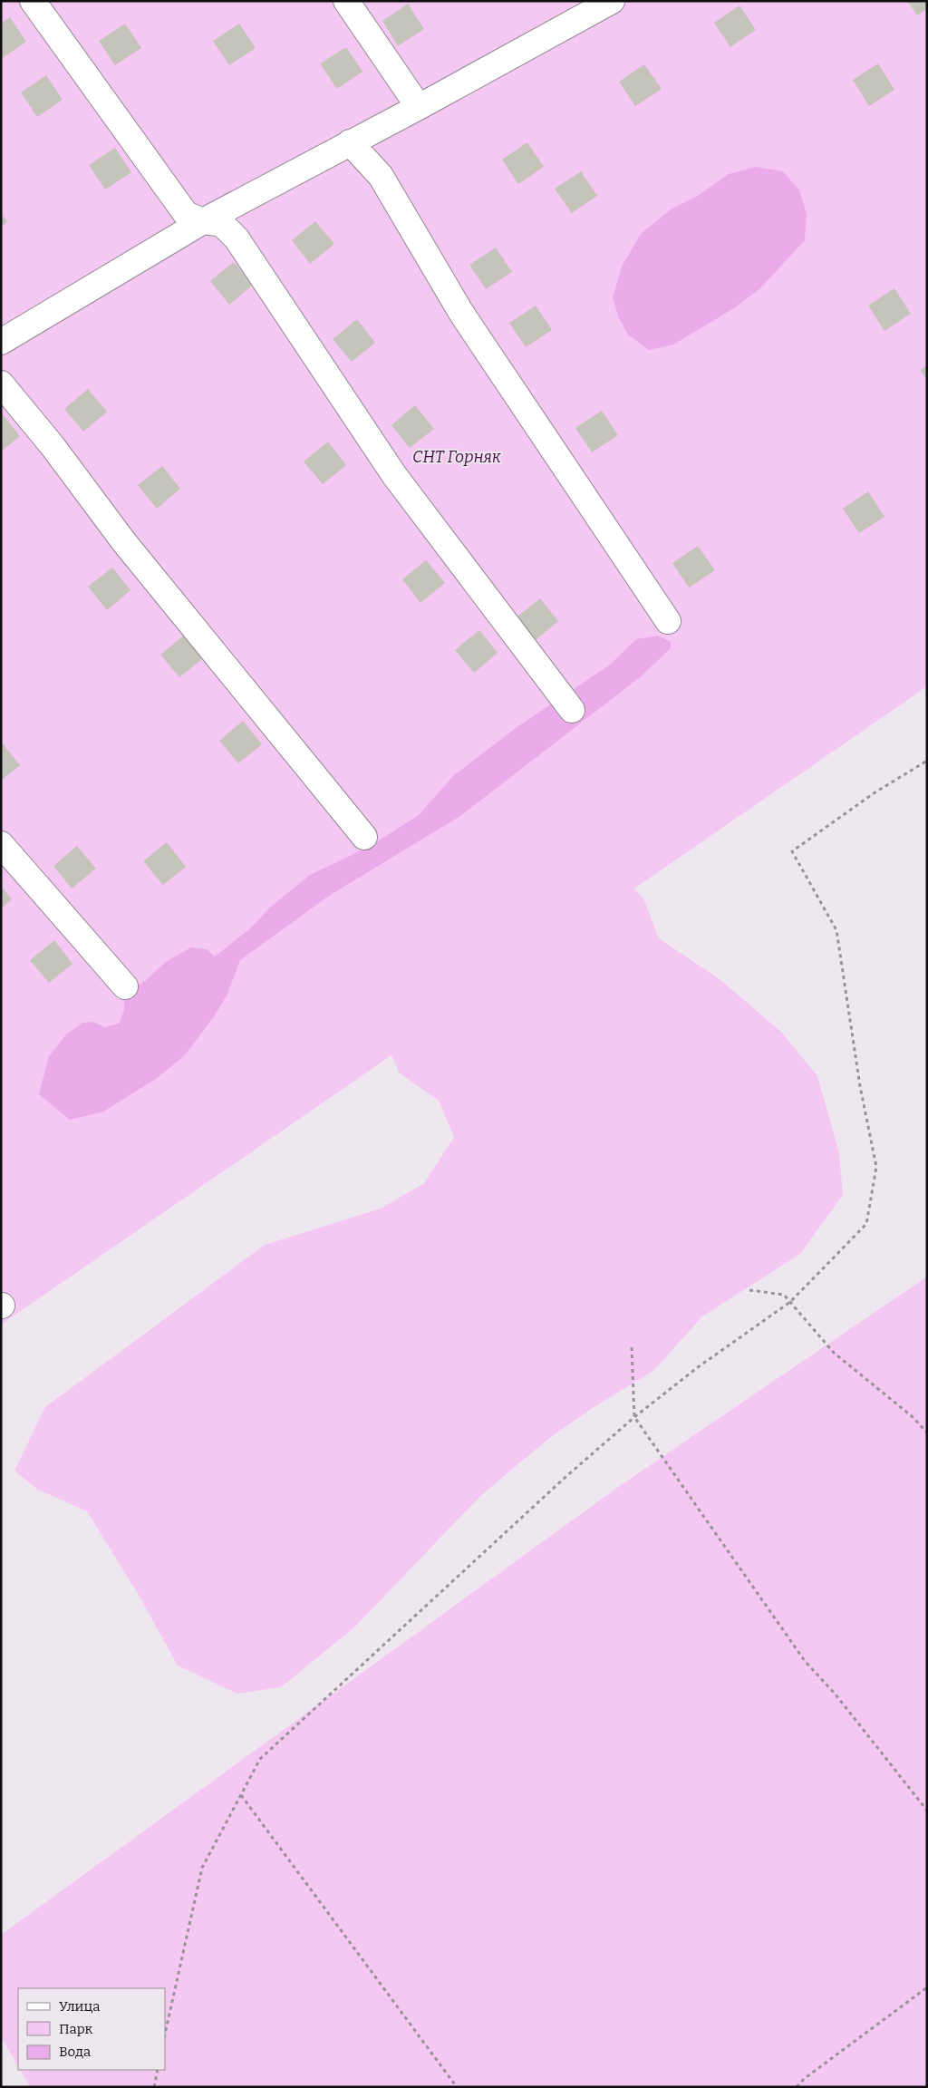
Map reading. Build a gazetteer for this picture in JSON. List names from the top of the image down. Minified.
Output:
{"parks":["СНТ Горняк"],"legend":["Улица","Парк","Вода"]}
